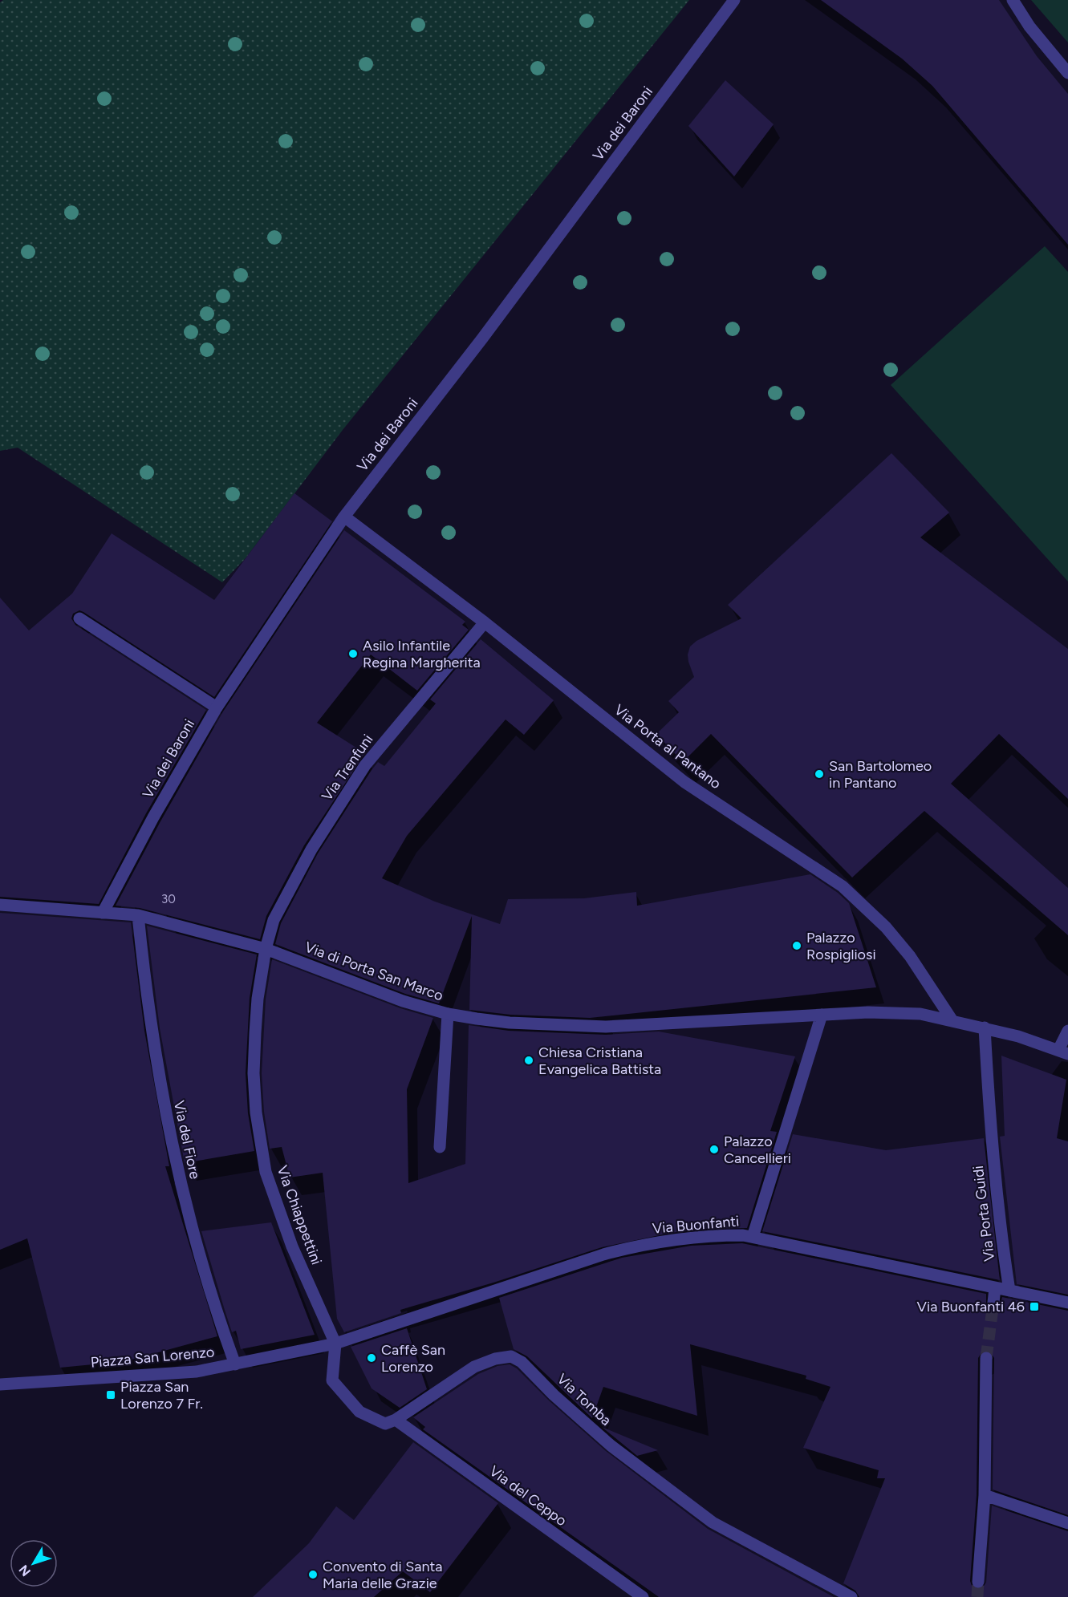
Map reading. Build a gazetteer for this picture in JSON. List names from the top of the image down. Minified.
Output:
{"streets":{"street":["Via dei Baroni","Via Porta al Pantano","Via Trenfuni","Via di Porta San Marco","Via del Fiore","Via Porta Guidi","Via Chiappettini","Via Buonfanti","Piazza San Lorenzo","Via Tomba","Via del Ceppo"]},"crossings":[["Via dei Baroni","Via Porta al Pantano"],["Via dei Baroni","Via di Porta San Marco"],["Via Porta al Pantano","Via Trenfuni"],["Via Porta al Pantano","Via di Porta San Marco"],["Via Trenfuni","Via di Porta San Marco"],["Via Trenfuni","Via Chiappettini"],["Via di Porta San Marco","Via del Fiore"],["Via di Porta San Marco","Via Porta Guidi"],["Via di Porta San Marco","Via Chiappettini"],["Via del Fiore","Piazza San Lorenzo"],["Via Porta Guidi","Via Buonfanti"],["Via Chiappettini","Via Buonfanti"],["Via Chiappettini","Piazza San Lorenzo"],["Via Buonfanti","Piazza San Lorenzo"],["Via Tomba","Via del Ceppo"]],"places":{"other":["Asilo Infantile Regina Margherita","San Bartolomeo in Pantano","Palazzo Rospigliosi","Chiesa Cristiana Evangelica Battista","Palazzo Cancellieri","Caffè San Lorenzo","Convento di Santa Maria delle Grazie"],"transit":["Via Buonfanti 46","Piazza San Lorenzo 7 Fr."]},"house_numbers":["30"],"north":"bottom left"}
